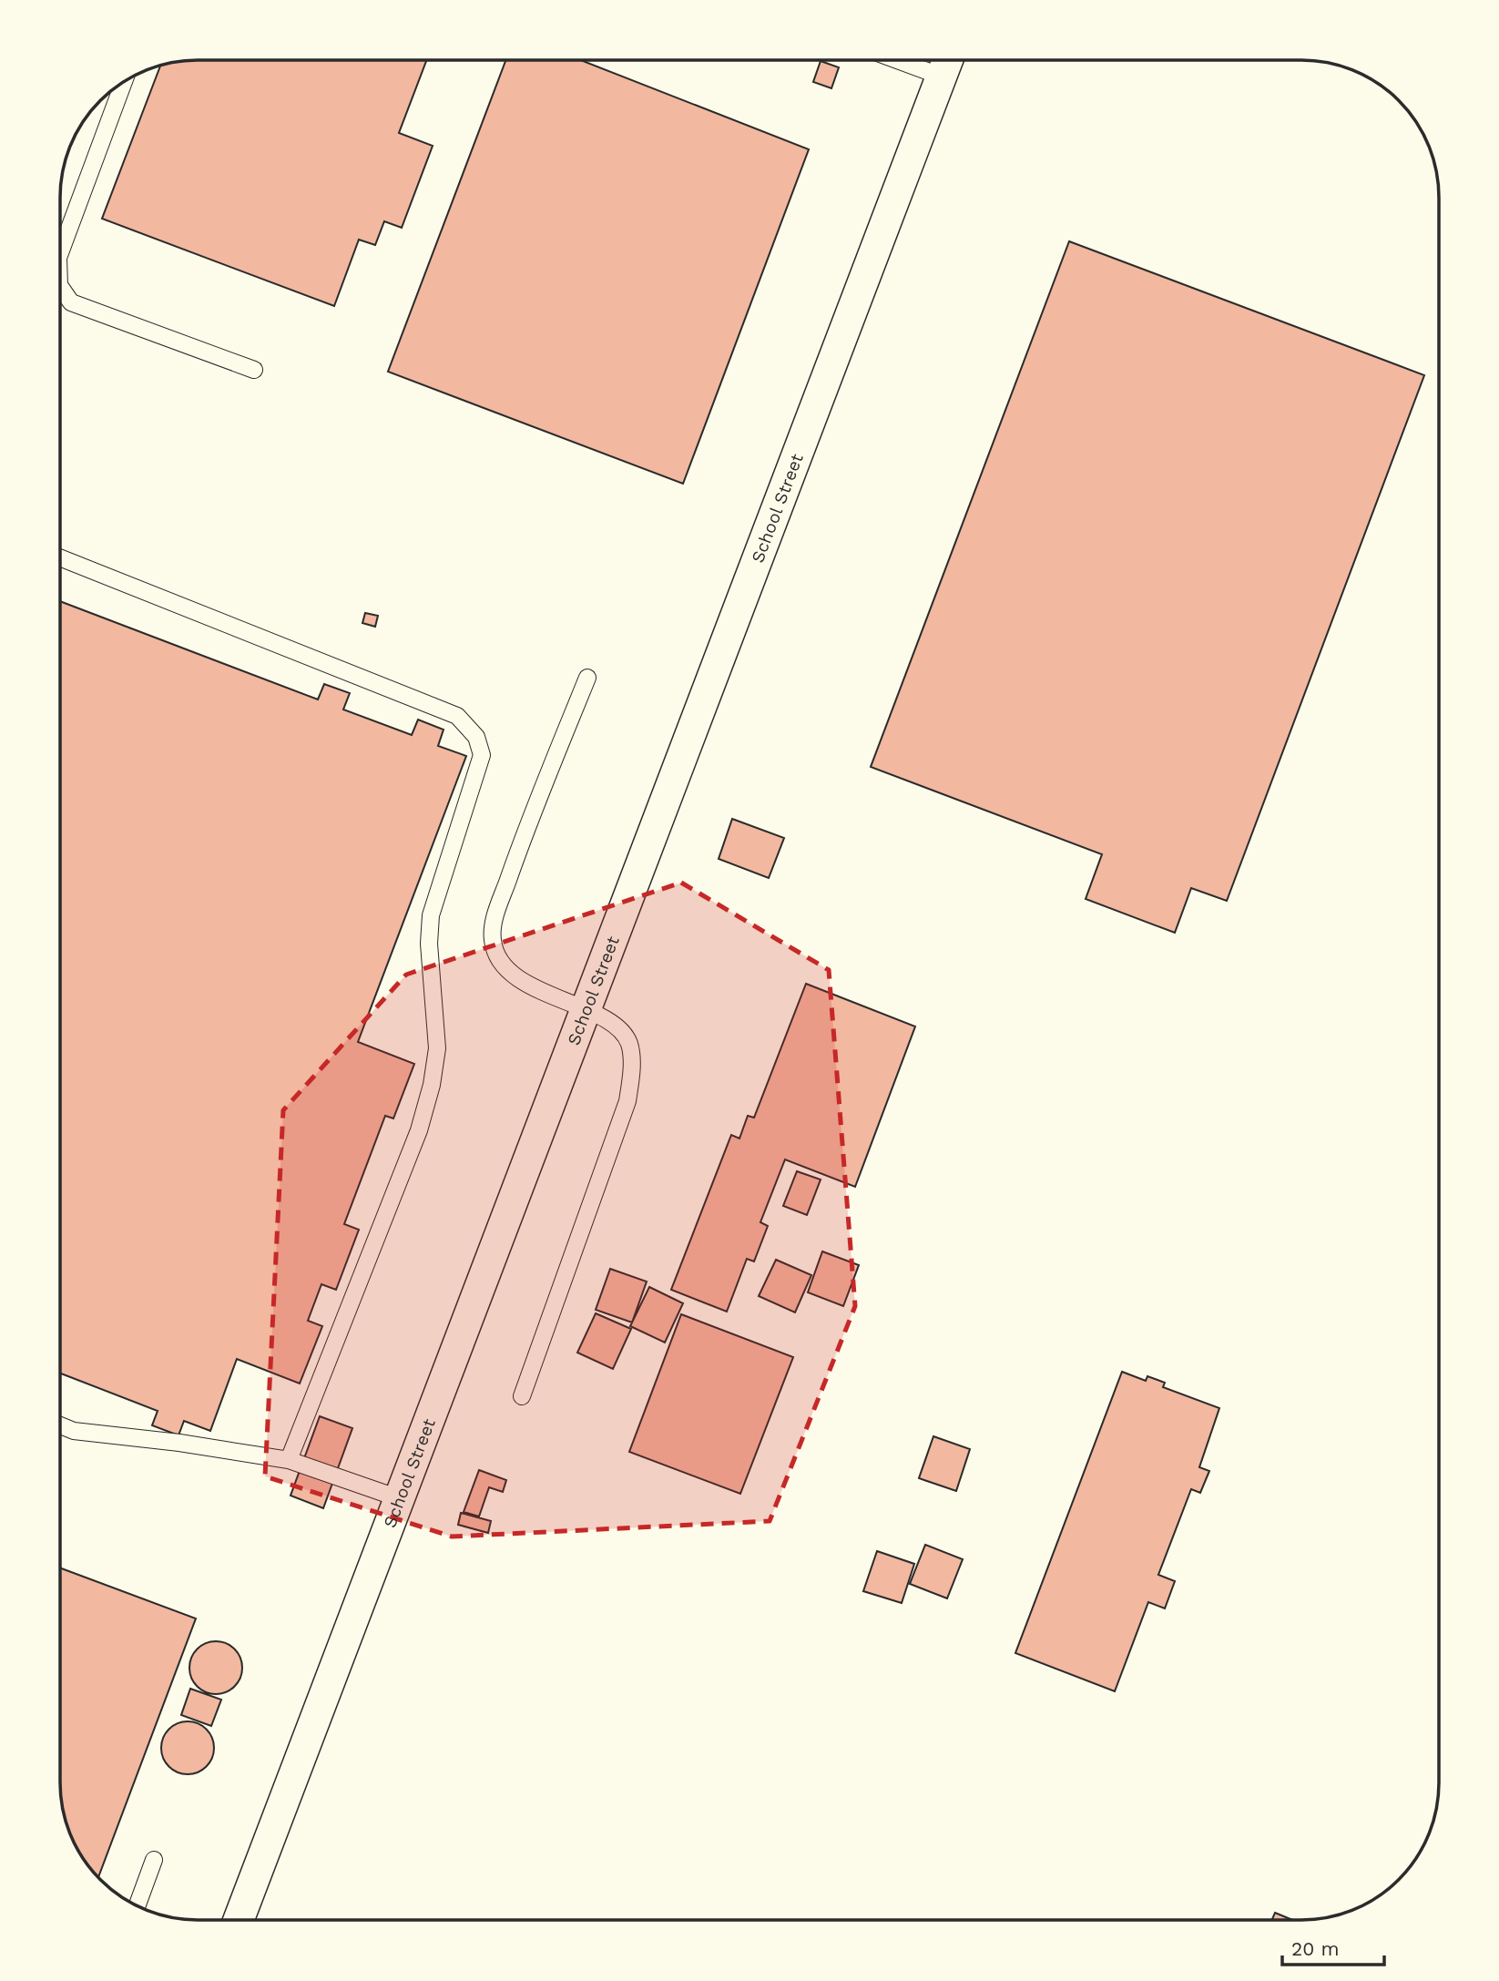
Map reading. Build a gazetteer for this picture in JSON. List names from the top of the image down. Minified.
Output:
{"streets":{"street":["School Street"]},"scale_bar":"20 m"}
